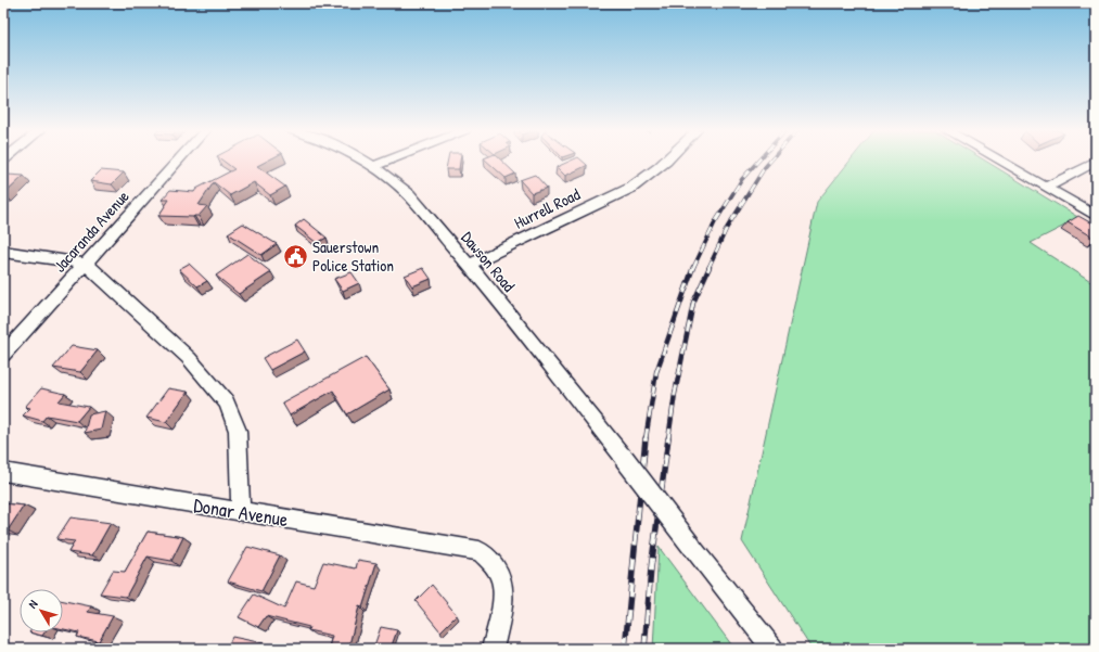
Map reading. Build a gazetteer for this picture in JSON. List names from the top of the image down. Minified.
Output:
{"streets":{"street":["Hurrell Road","Jacaranda Avenue","Dawson Road","Donar Avenue"]},"crossings":[["Hurrell Road","Dawson Road"]],"places":{"public building":["Sauerstown Police Station"]},"north":"top left"}
